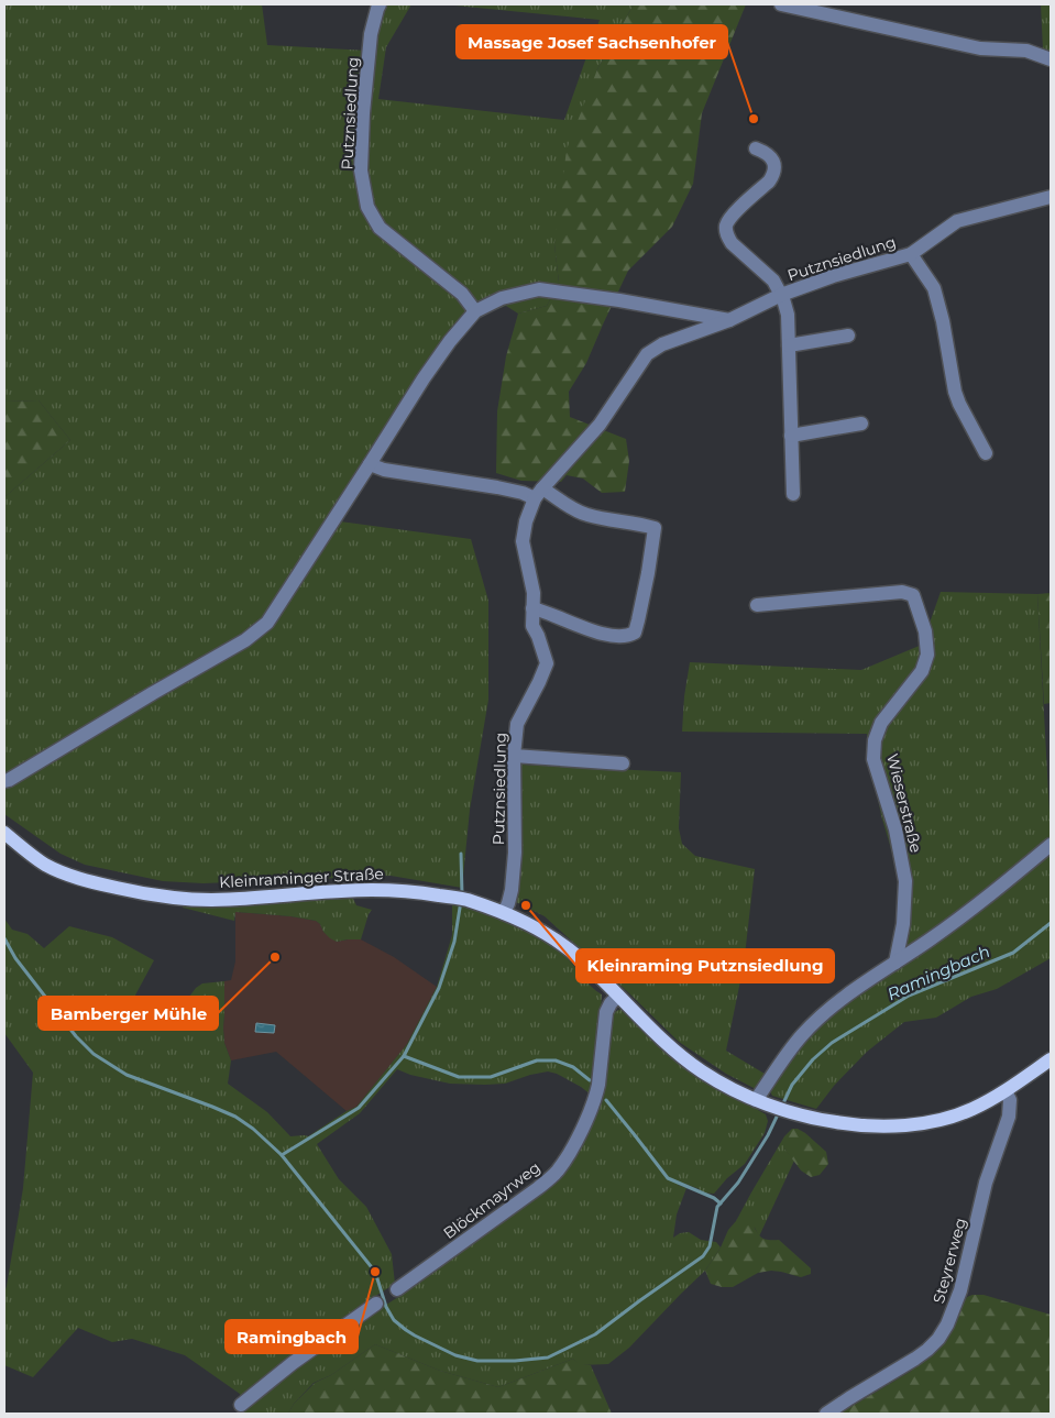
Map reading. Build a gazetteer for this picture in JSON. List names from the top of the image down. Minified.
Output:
{"streets":{"main road":["Kleinraminger Straße"],"street":["Putznsiedlung","Wieserstraße","Blöckmayrweg","Steyrerweg"]},"crossings":[["Putznsiedlung","Kleinraminger Straße"],["Kleinraminger Straße","Blöckmayrweg"],["Kleinraminger Straße","Steyrerweg"]],"water":["Ramingbach"],"places":["Massage Josef Sachsenhofer","Kleinraming Putznsiedlung","Bamberger Mühle","Ramingbach"]}
